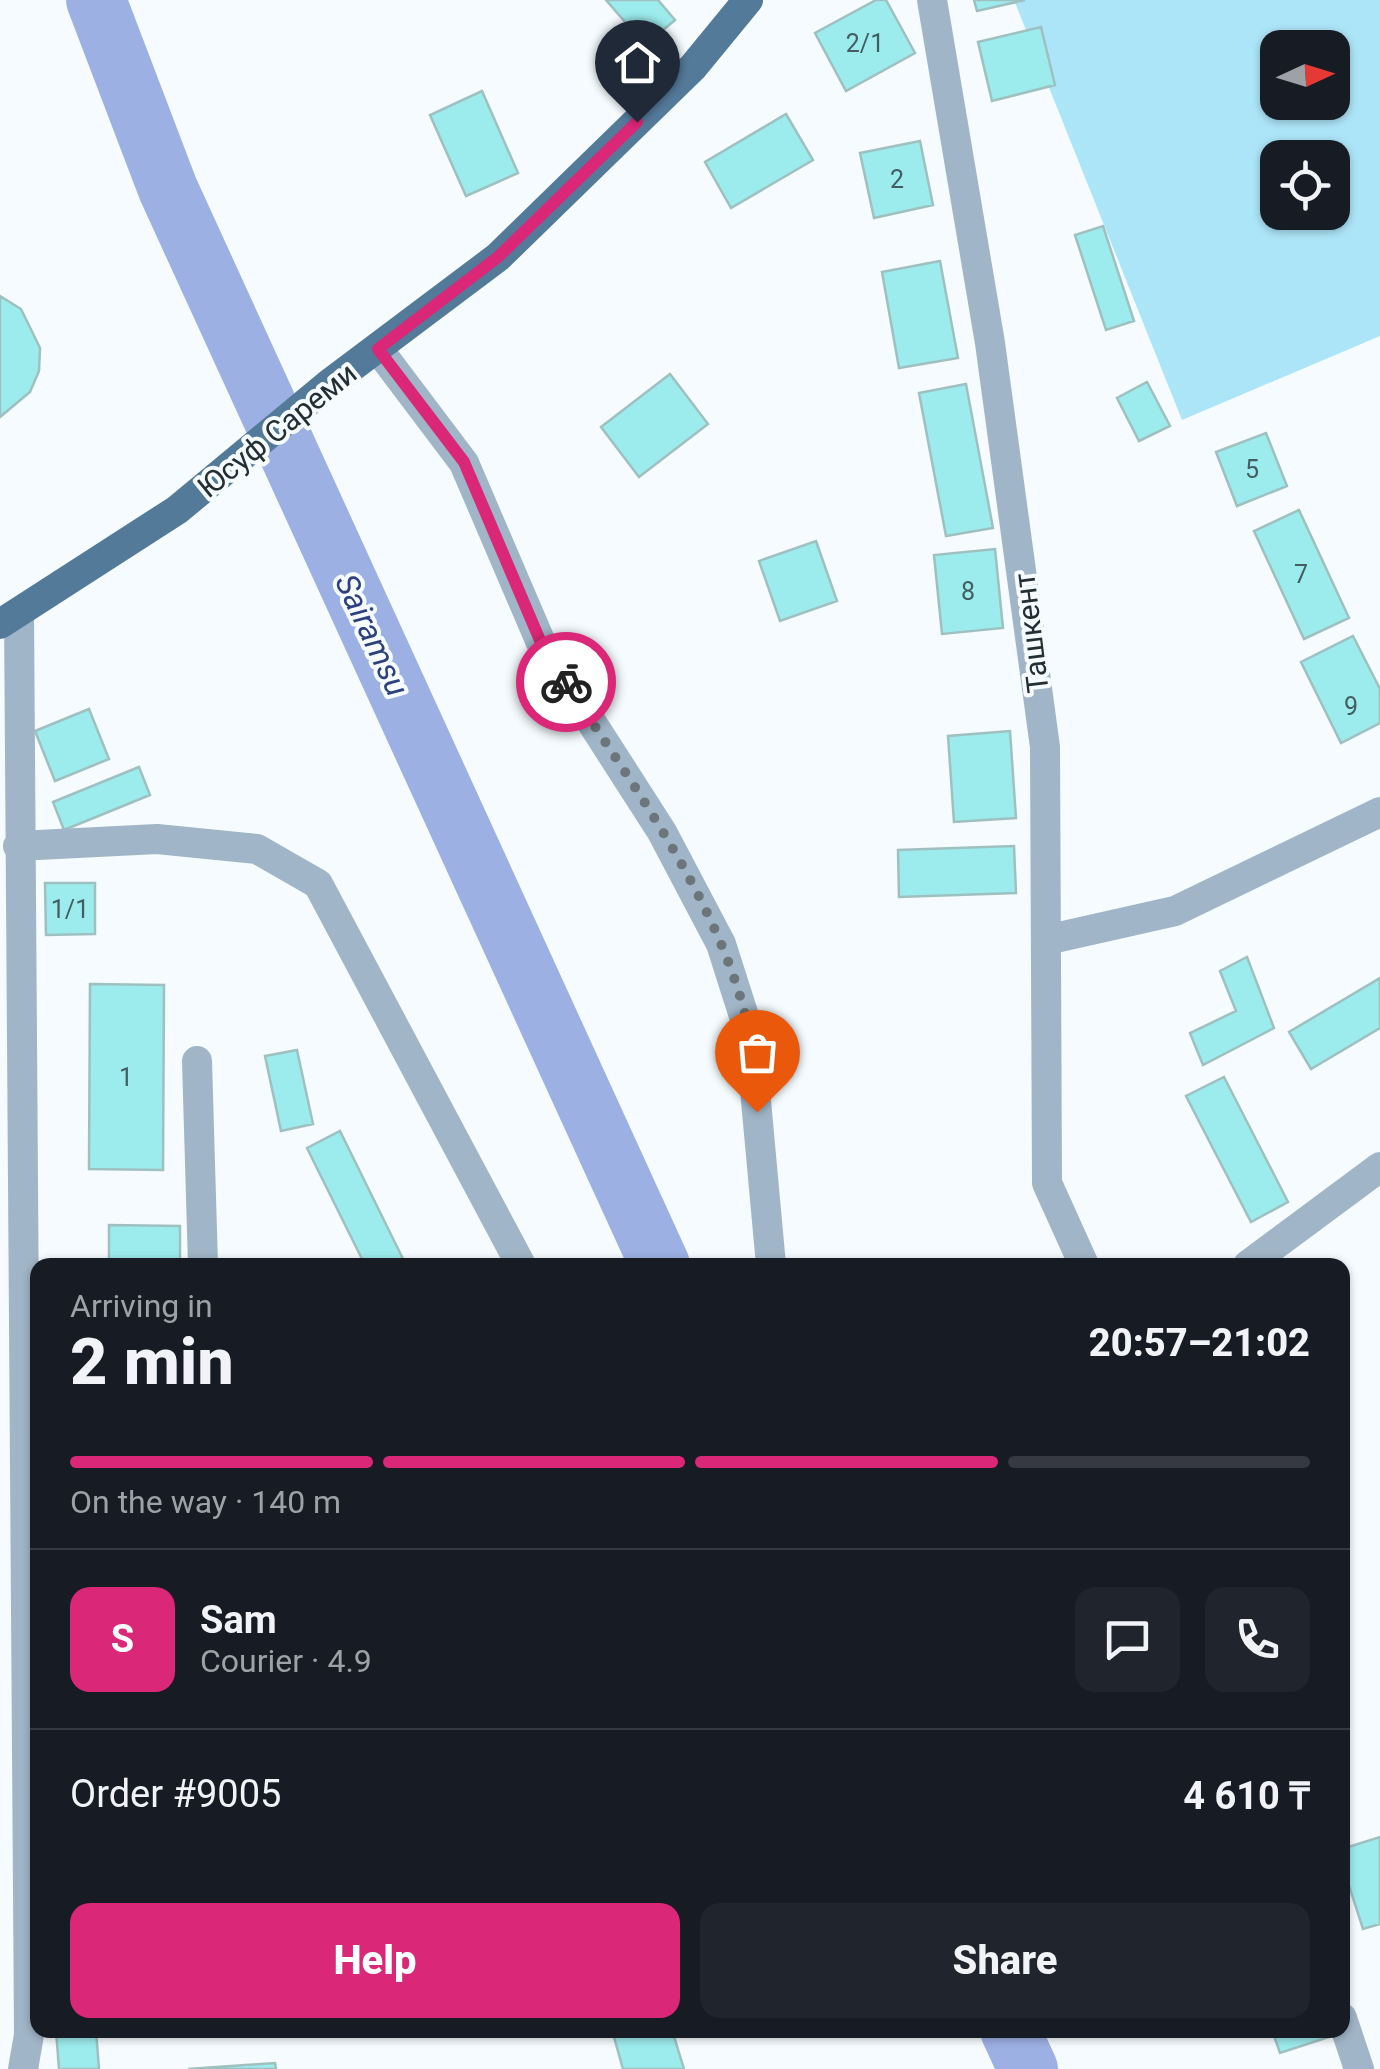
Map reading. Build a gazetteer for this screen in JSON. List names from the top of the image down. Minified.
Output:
{"streets":{"main road":["Юсуф Сареми"],"street":["Ташкент"]},"water":["Sairamsu"],"house_numbers":["2/1","2","5","7","8","9","1/1","1"],"north":"right","page":{"heading":["2 min","Arriving in","20:57–21:02"],"panel":["Sam","Courier · 4.9","Order #9005","4 610 ₸"],"bar":"On the way · 140 m","round":"S","buttons":["Help","Share"]}}
